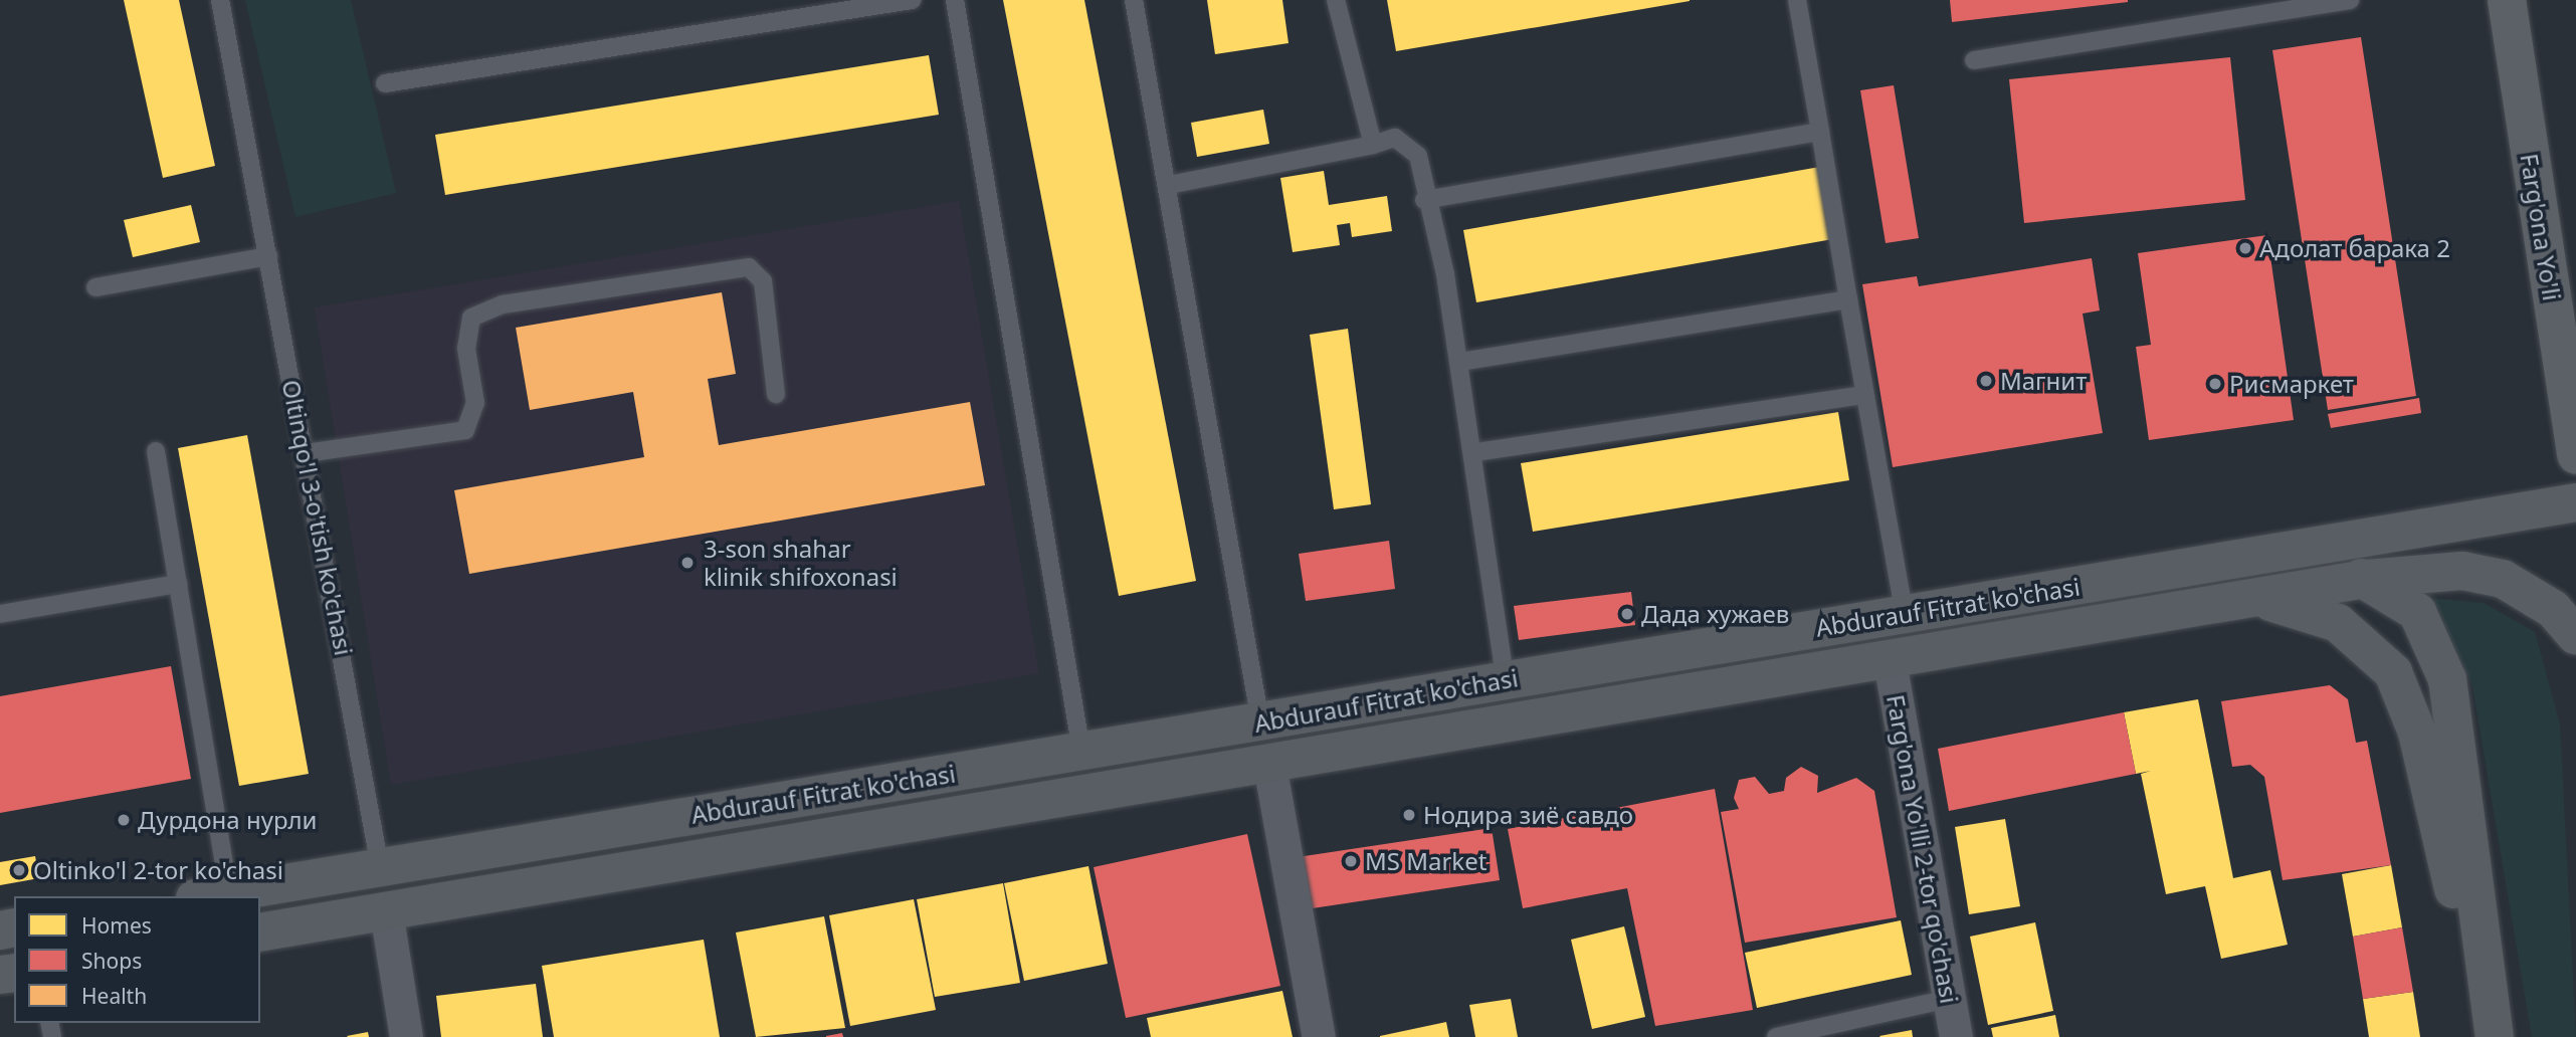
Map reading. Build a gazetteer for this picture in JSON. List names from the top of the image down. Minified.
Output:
{"streets":{"main road":["Farg'ona Yo'li","Oltinqo'l 3-o'tish ko'chasi","Abdurauf Fitrat ko'chasi"],"street":["Farg'ona Yo'lli 2-tor qo'chasi"]},"crossings":[["Oltinqo'l 3-o'tish ko'chasi","Abdurauf Fitrat ko'chasi"],["Abdurauf Fitrat ko'chasi","Farg'ona Yo'lli 2-tor qo'chasi"]],"places":["Адолат барака 2","Магнит","Рисмаркет","3-son shahar klinik shifoxonasi","Дада хужаев","Нодира зиё савдо","Дурдона нурли","MS Market","Oltinko'l 2-tor ko'chasi"],"legend":["Homes","Shops","Health"]}
